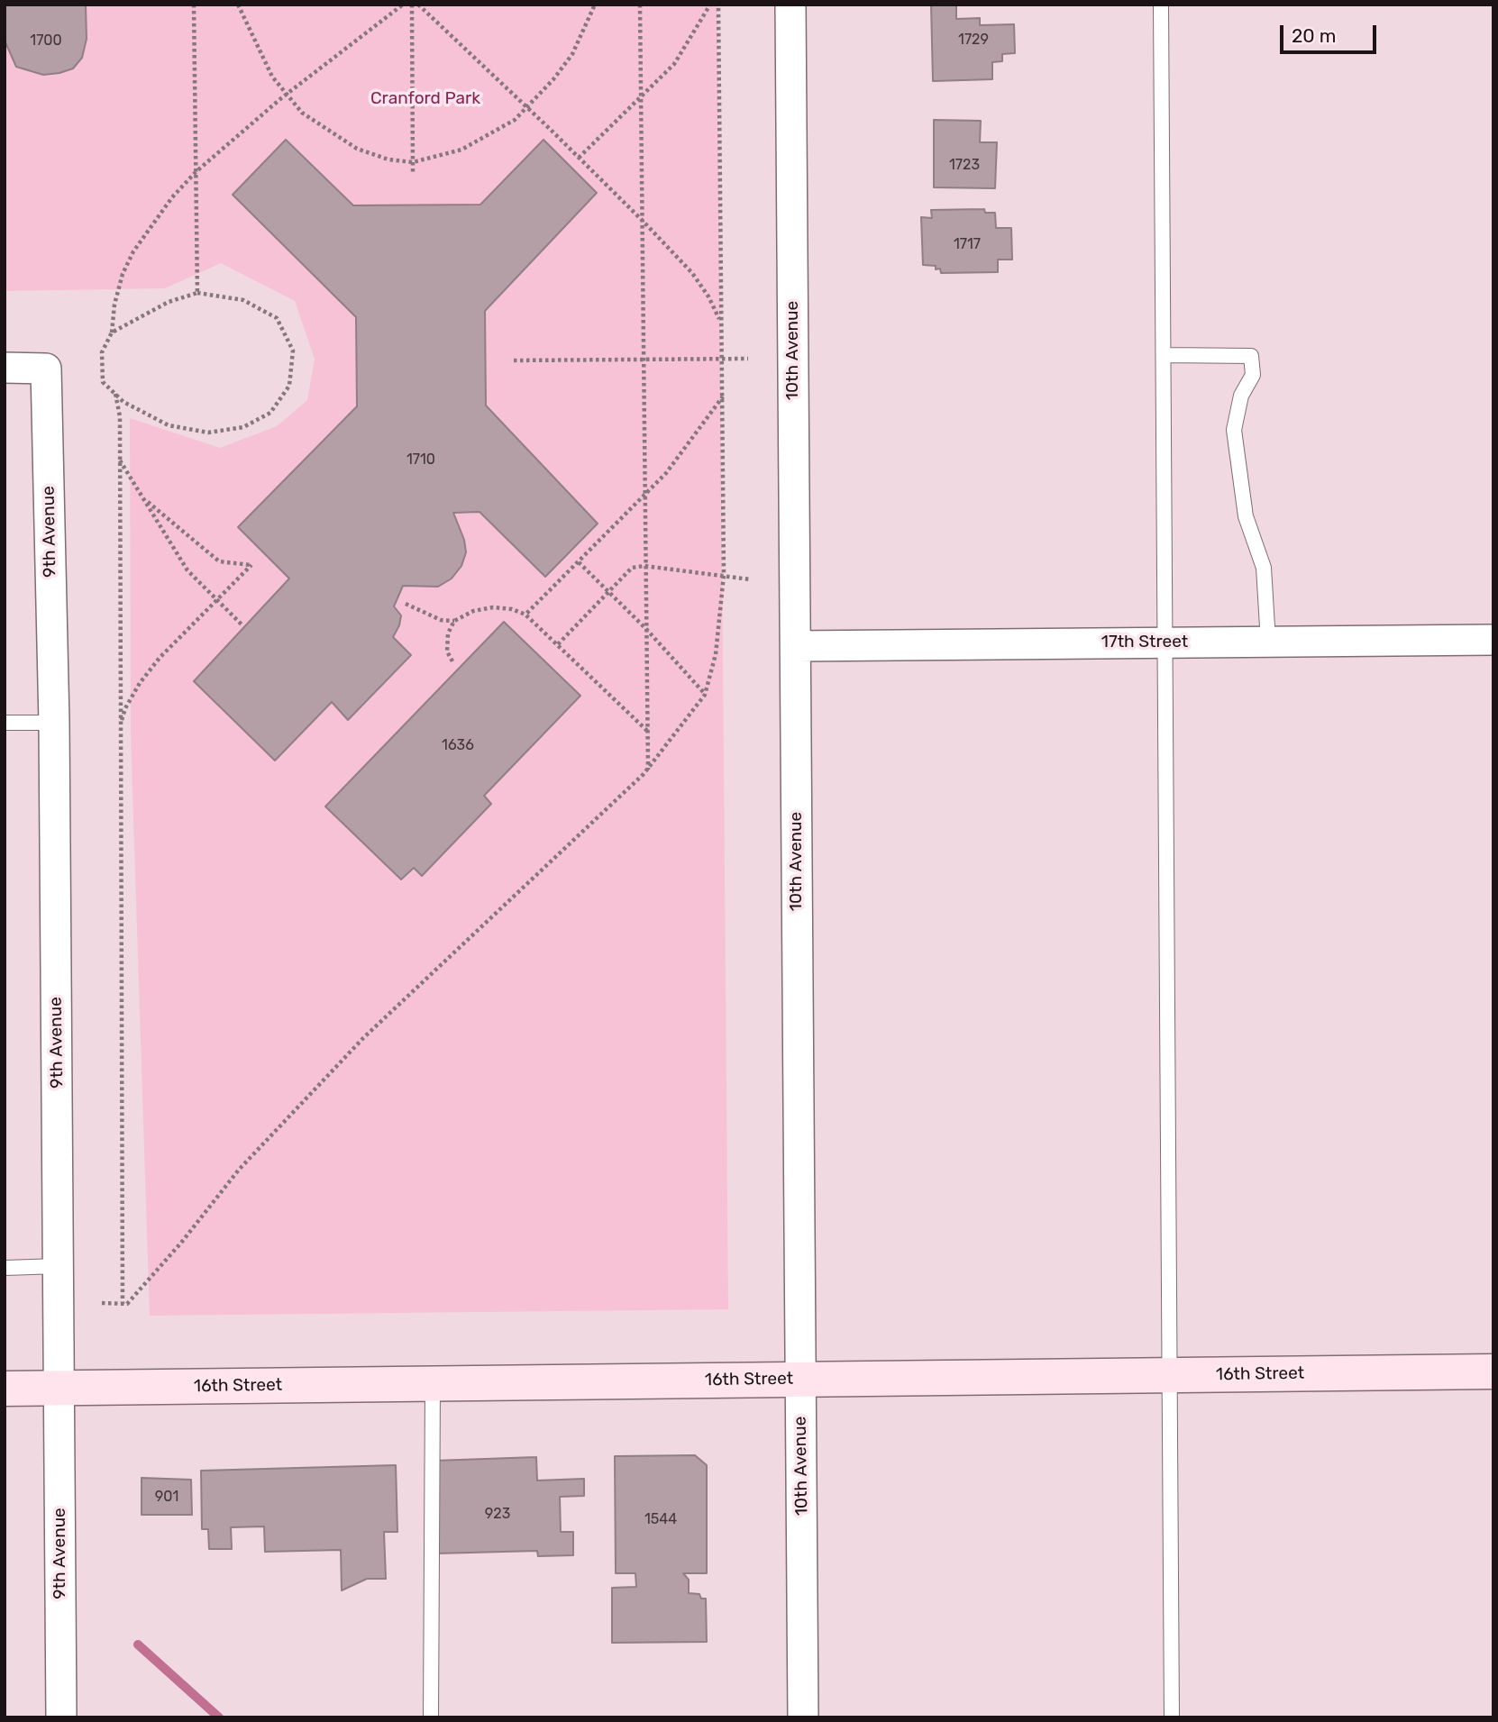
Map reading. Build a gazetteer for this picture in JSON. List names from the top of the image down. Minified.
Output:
{"streets":{"main road":["16th Street"],"street":["10th Avenue","9th Avenue","17th Street"]},"crossings":[["10th Avenue","17th Street"],["10th Avenue","16th Street"],["9th Avenue","16th Street"]],"parks":["Cranford Park"],"house_numbers":["1729","1700","1723","1717","1710","1636","901","923","1544"],"scale_bar":"20 m"}
